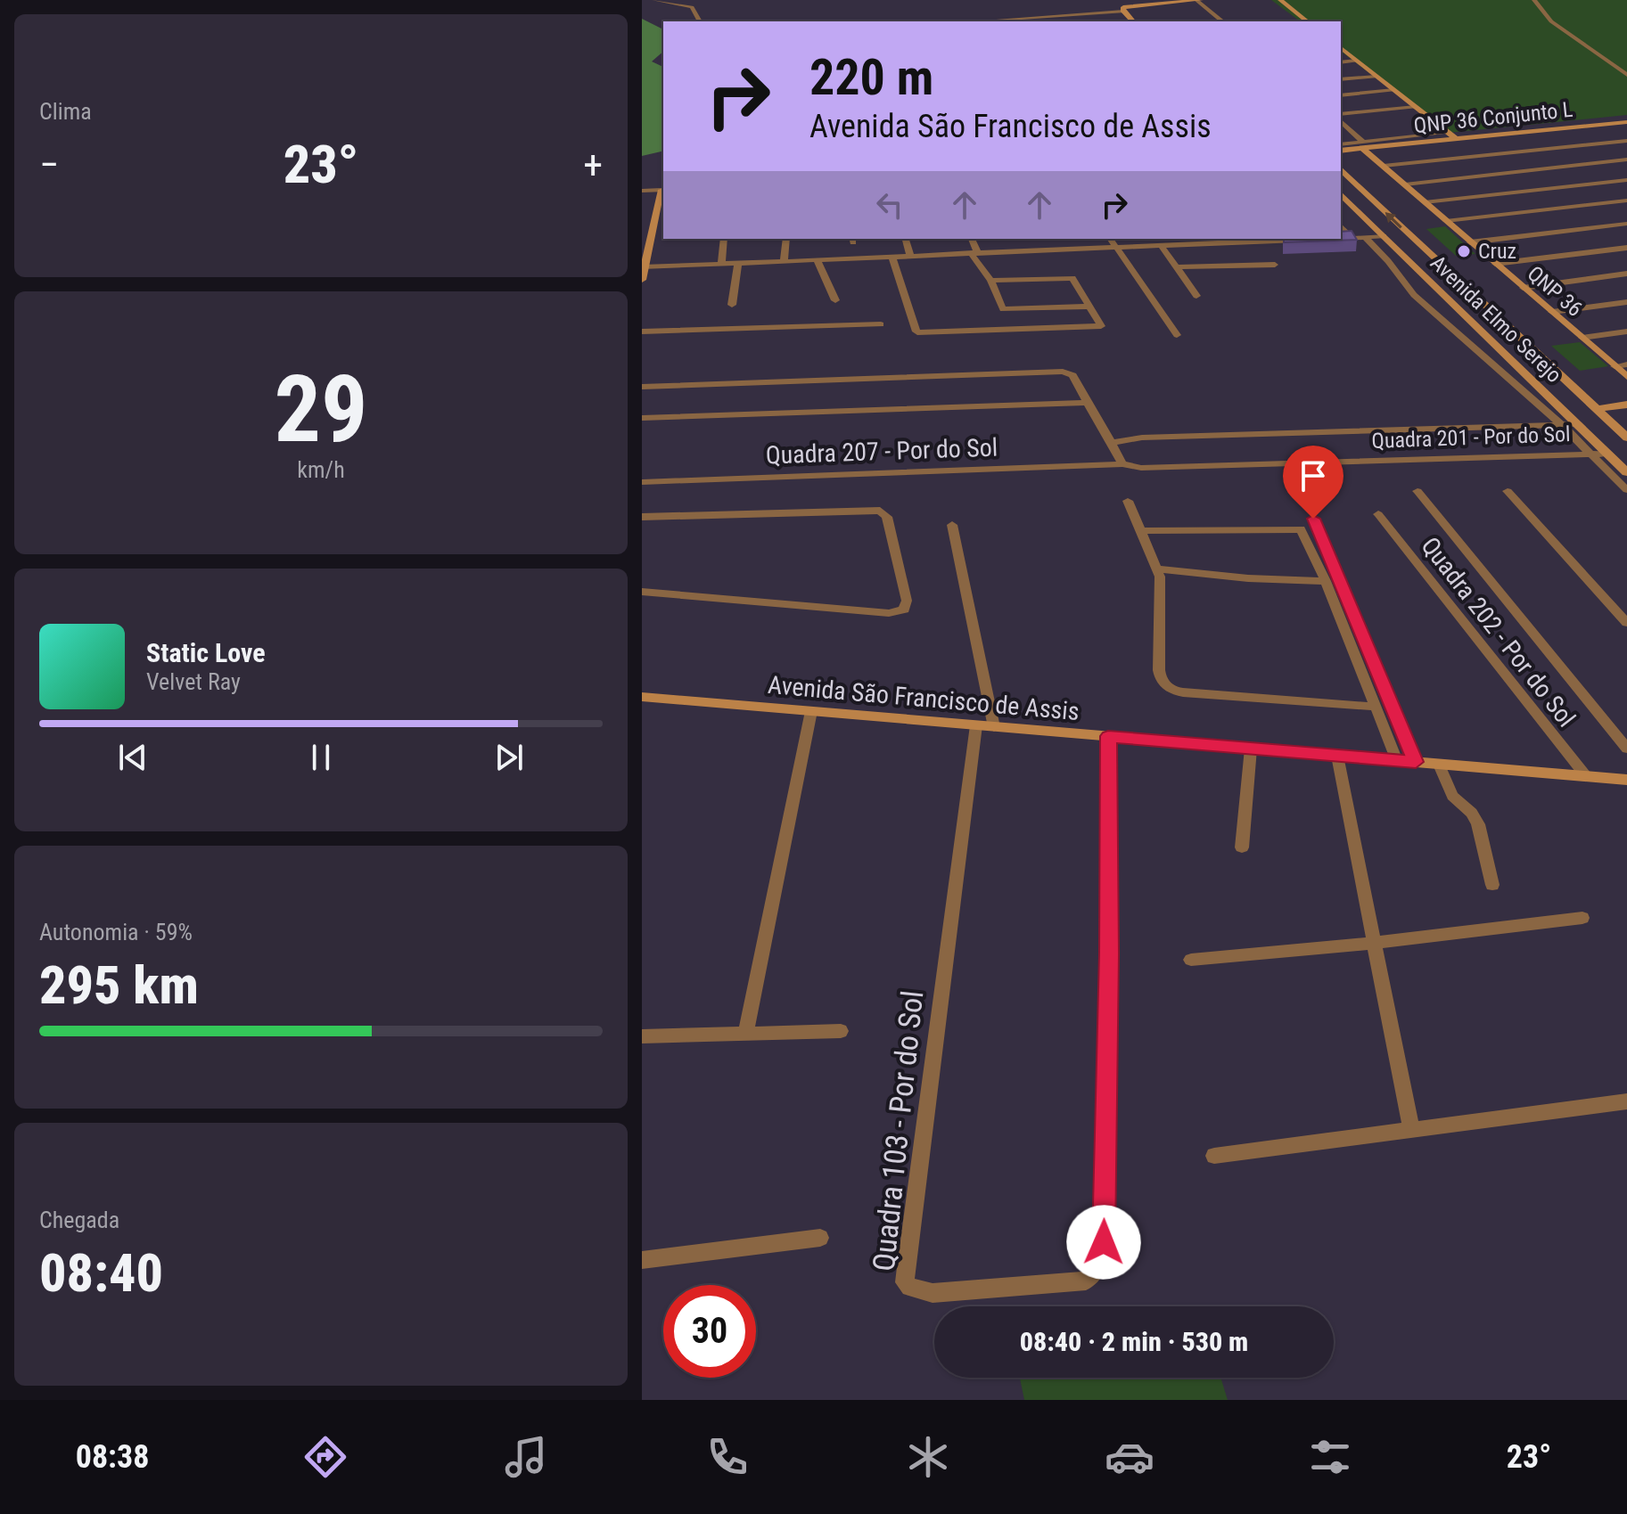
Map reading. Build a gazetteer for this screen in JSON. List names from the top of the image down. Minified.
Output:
{"streets":{"street":["QNP 36 Conjunto L","QNP 36","Avenida Elmo Serejo","Quadra 201 - Por do Sol","Quadra 207 - Por do Sol","Quadra 202 - Por do Sol","Avenida São Francisco de Assis","Quadra 103 - Por do Sol"]},"crossings":[["QNP 36 Conjunto L","QNP 36"],["Avenida Elmo Serejo","Quadra 201 - Por do Sol"],["Quadra 201 - Por do Sol","Quadra 207 - Por do Sol"],["Quadra 202 - Por do Sol","Avenida São Francisco de Assis"],["Avenida São Francisco de Assis","Quadra 103 - Por do Sol"]],"places":["Cruz"],"page":{"tile":["Clima",["29","km/h"],["Autonomia · 59%","295 km"],["Chegada","08:40"]],"turn":["220 m","Avenida São Francisco de Assis"],"heat":["−","23°","+"],"song":["Static Love","Velvet Ray"],"limit":"30","trip":"08:40 · 2 min · 530 m","tabs":["08:38","23°"]}}
